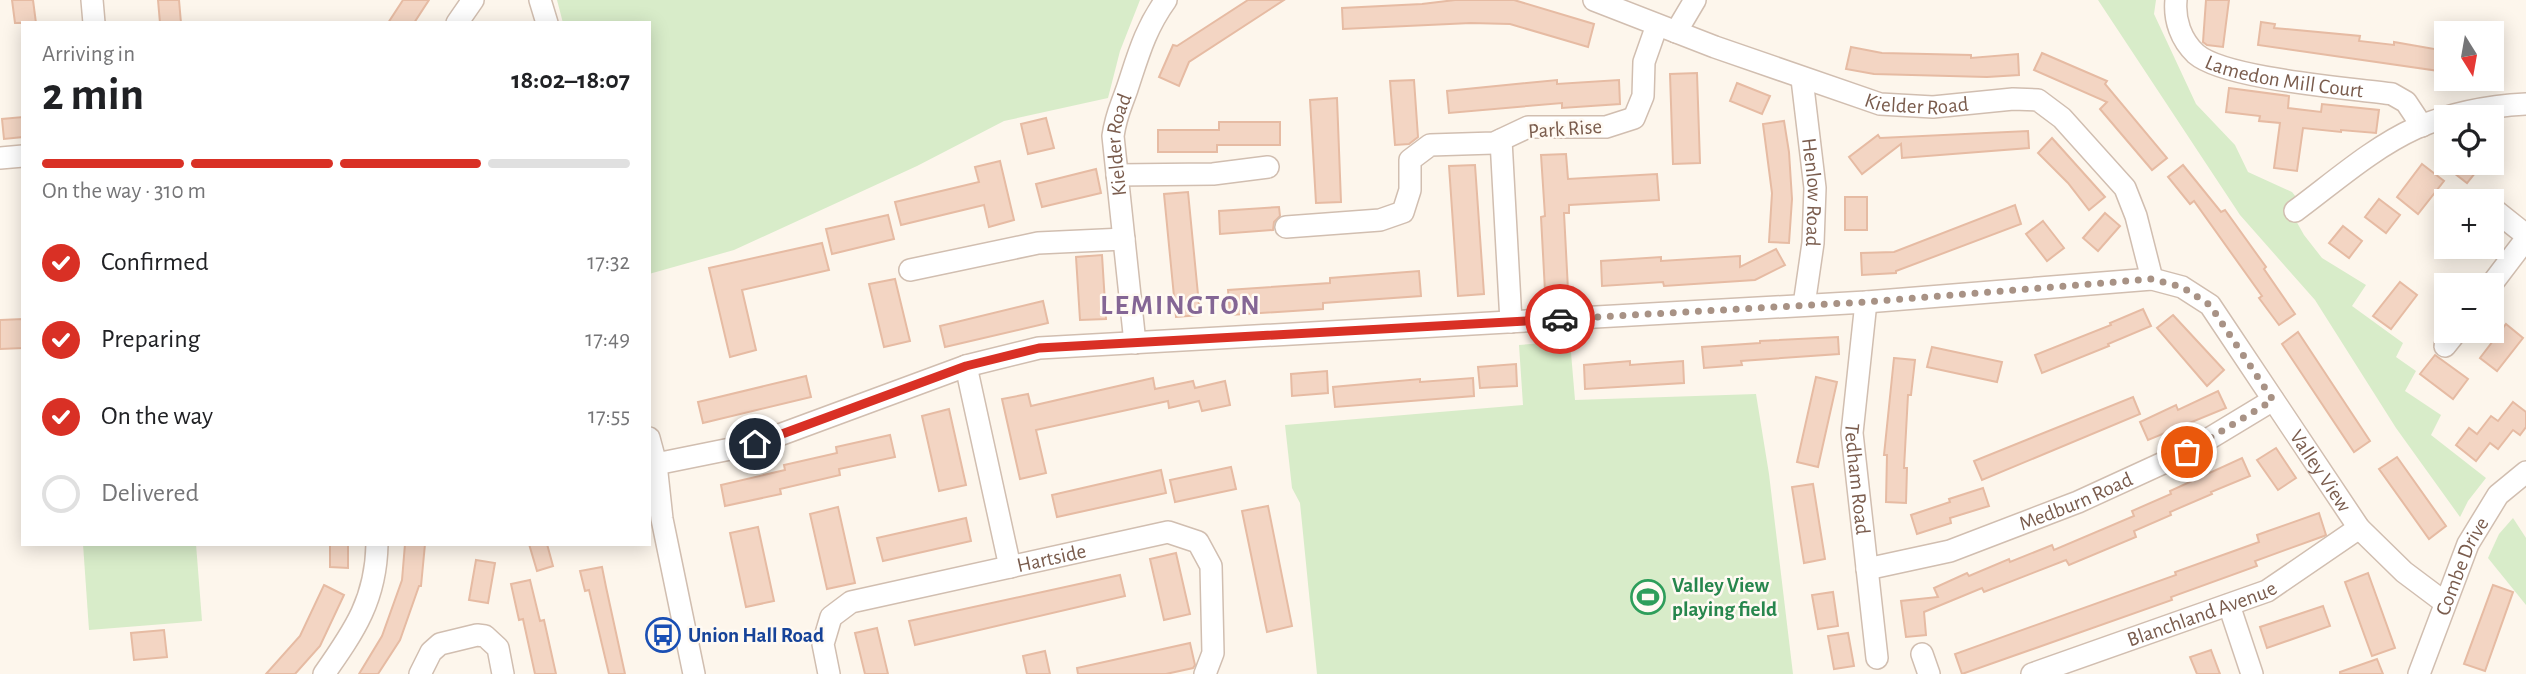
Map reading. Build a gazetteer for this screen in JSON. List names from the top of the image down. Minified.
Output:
{"streets":{"street":["Lamedon Mill Court","Kielder Road","Park Rise","Henlow Road","Valley View","Tedham Road","Medburn Road","Hartside","Combe Drive","Blanchland Avenue"]},"crossings":[["Kielder Road","Park Rise"],["Kielder Road","Henlow Road"],["Kielder Road","Valley View"],["Henlow Road","Valley View"],["Valley View","Tedham Road"],["Valley View","Medburn Road"],["Valley View","Combe Drive"],["Valley View","Blanchland Avenue"],["Tedham Road","Medburn Road"]],"districts":["LEMINGTON"],"places":{"sports":["Valley View playing field"],"bus stop":["Union Hall Road"]},"north":"bottom","page":{"map_buttons":["+","−"],"heading":["2 min","Arriving in","18:02–18:07"],"bar":"On the way · 310 m","list":[["Confirmed","17:32"],["Preparing","17:49"],["On the way","17:55"],"Delivered"]}}
